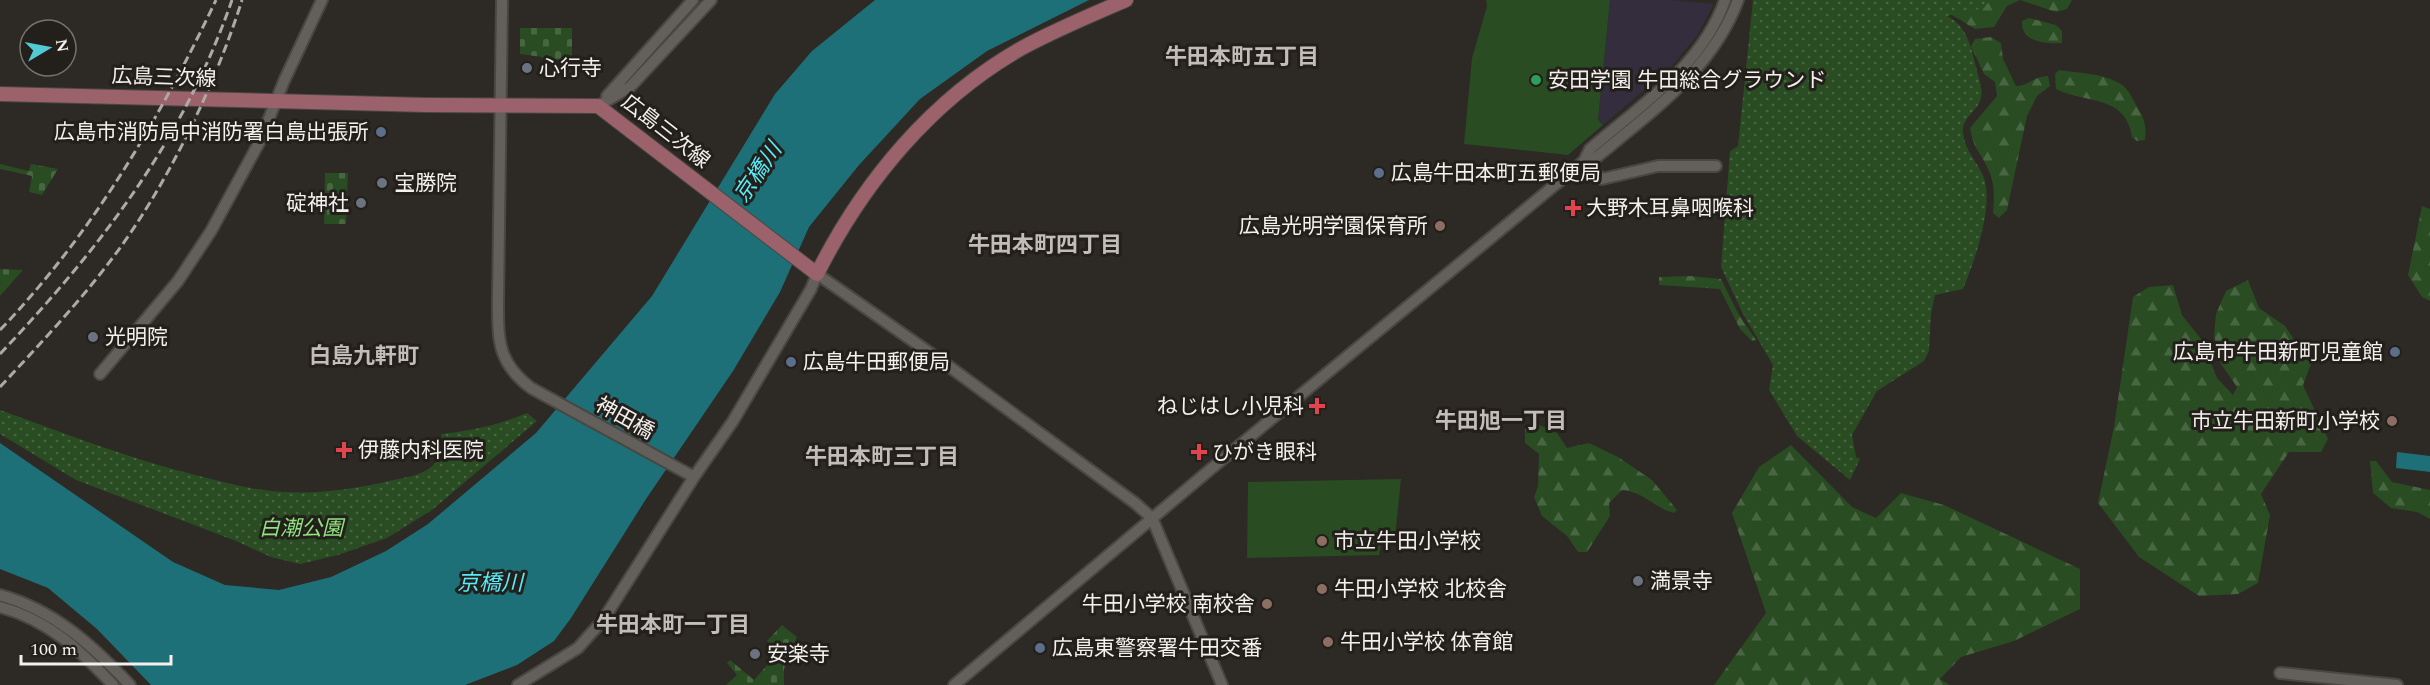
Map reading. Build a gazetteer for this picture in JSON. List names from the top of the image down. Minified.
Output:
{"streets":{"main road":["広島三次線"],"street":["神田橋"]},"crossings":[["広島三次線","神田橋"]],"districts":["牛田本町五丁目","牛田本町四丁目","白島九軒町","牛田旭一丁目","牛田本町三丁目","牛田本町一丁目"],"water":["京橋川"],"parks":["白潮公園"],"places":{"other":["心行寺","安田学園 牛田総合グラウンド","広島市消防局中消防署白島出張所","広島牛田本町五郵便局","宝勝院","碇神社","広島光明学園保育所","光明院","広島市牛田新町児童館","広島牛田郵便局","市立牛田新町小学校","市立牛田小学校","満景寺","牛田小学校 北校舎","牛田小学校 南校舎","牛田小学校 体育館","広島東警察署牛田交番","安楽寺"],"health":["大野木耳鼻咽喉科","ねじはし小児科","伊藤内科医院","ひがき眼科"]},"scale_bar":"100 m","north":"right"}
